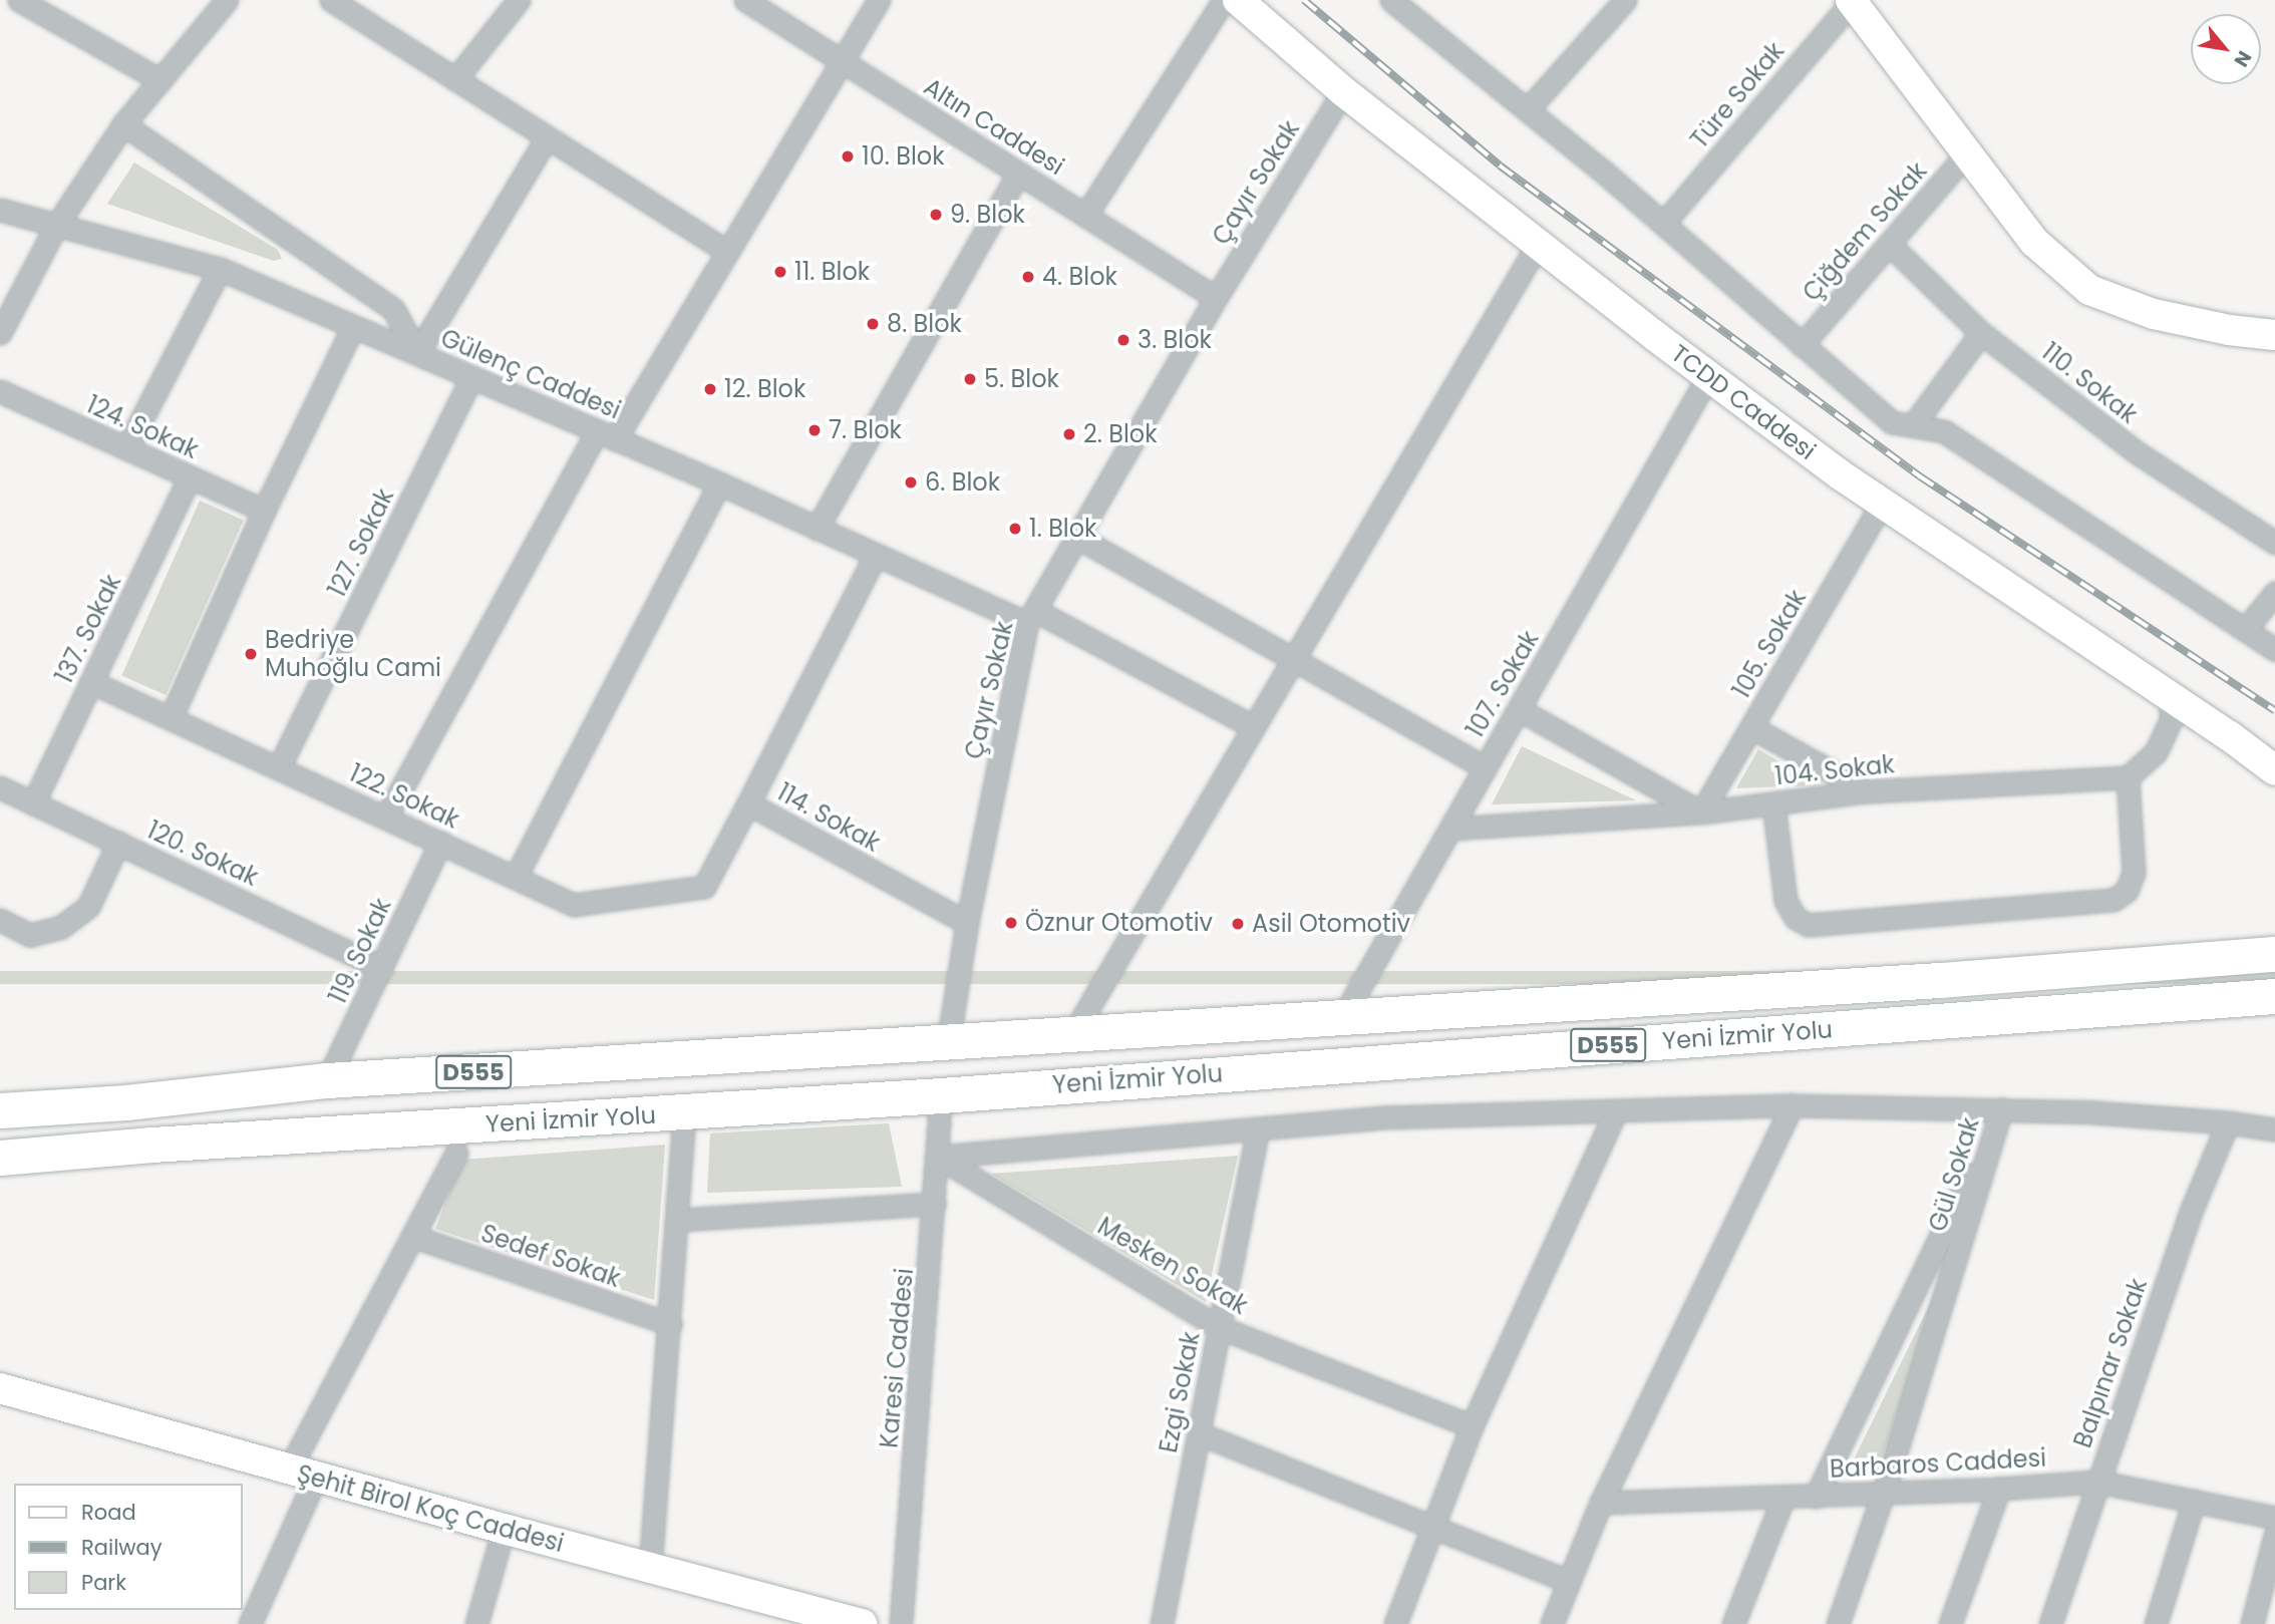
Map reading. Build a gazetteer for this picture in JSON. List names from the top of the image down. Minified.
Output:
{"streets":{"highway":["Yeni İzmir Yolu","D555"],"main road":["TCDD Caddesi","Şehit Birol Koç Caddesi"],"street":["Türe Sokak","Altın Caddesi","Çayır Sokak","Çiğdem Sokak","Gülenç Caddesi","110. Sokak","124. Sokak","127. Sokak","137. Sokak","105. Sokak","107. Sokak","104. Sokak","122. Sokak","114. Sokak","120. Sokak","119. Sokak","Gül Sokak","Sedef Sokak","Mesken Sokak","Karesi Caddesi","Balpınar Sokak","Ezgi Sokak","Barbaros Caddesi"]},"crossings":[["Altın Caddesi","Çayır Sokak"],["Çayır Sokak","Gülenç Caddesi"],["Çayır Sokak","TCDD Caddesi"],["Çayır Sokak","114. Sokak"],["Çayır Sokak","Yeni İzmir Yolu"],["Çiğdem Sokak","110. Sokak"],["Gülenç Caddesi","127. Sokak"],["TCDD Caddesi","105. Sokak"],["TCDD Caddesi","107. Sokak"],["124. Sokak","137. Sokak"],["127. Sokak","122. Sokak"],["137. Sokak","122. Sokak"],["137. Sokak","120. Sokak"],["105. Sokak","104. Sokak"],["107. Sokak","104. Sokak"],["107. Sokak","Yeni İzmir Yolu"],["122. Sokak","114. Sokak"],["122. Sokak","119. Sokak"],["120. Sokak","119. Sokak"],["119. Sokak","Yeni İzmir Yolu"],["Yeni İzmir Yolu","Karesi Caddesi"],["Gül Sokak","Barbaros Caddesi"],["Mesken Sokak","Karesi Caddesi"],["Mesken Sokak","Ezgi Sokak"],["Balpınar Sokak","Barbaros Caddesi"]],"places":["10. Blok","9. Blok","11. Blok","4. Blok","8. Blok","3. Blok","5. Blok","12. Blok","7. Blok","2. Blok","6. Blok","1. Blok","Bedriye Muhoğlu Cami","Öznur Otomotiv","Asil Otomotiv"],"legend":["Road","Railway","Park"],"north":"bottom right"}
